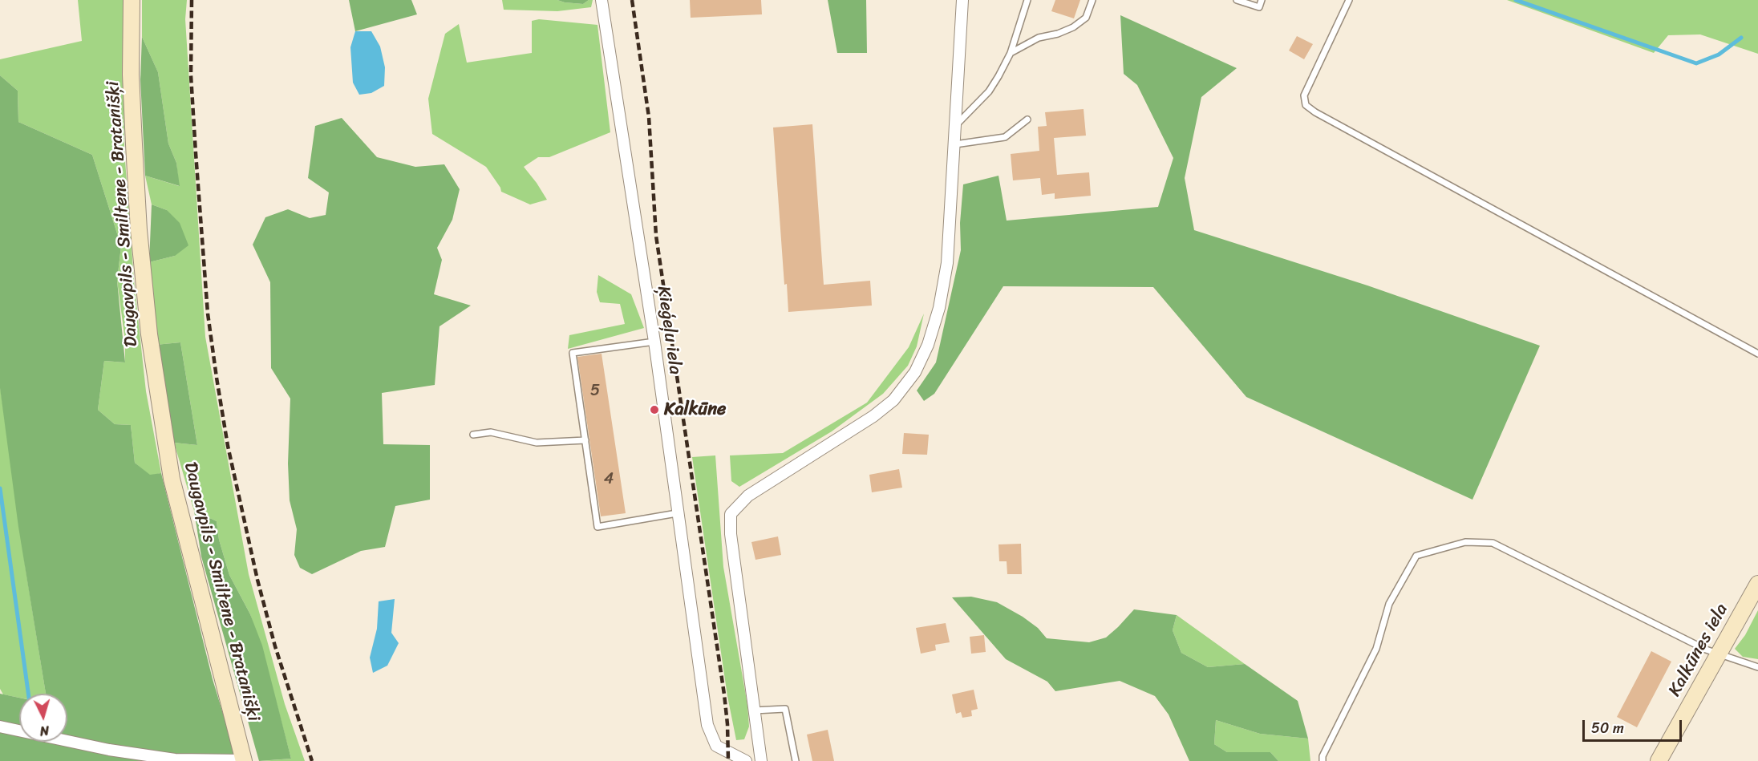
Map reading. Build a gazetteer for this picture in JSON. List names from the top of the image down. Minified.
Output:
{"streets":{"main road":["Daugavpils - Smiltene - Bratanišķi","Kalkūnes iela"],"street":["Ķieģeļu iela"]},"places":["Kalkūne"],"house_numbers":["5","4"],"scale_bar":"50 m","north":"bottom"}
